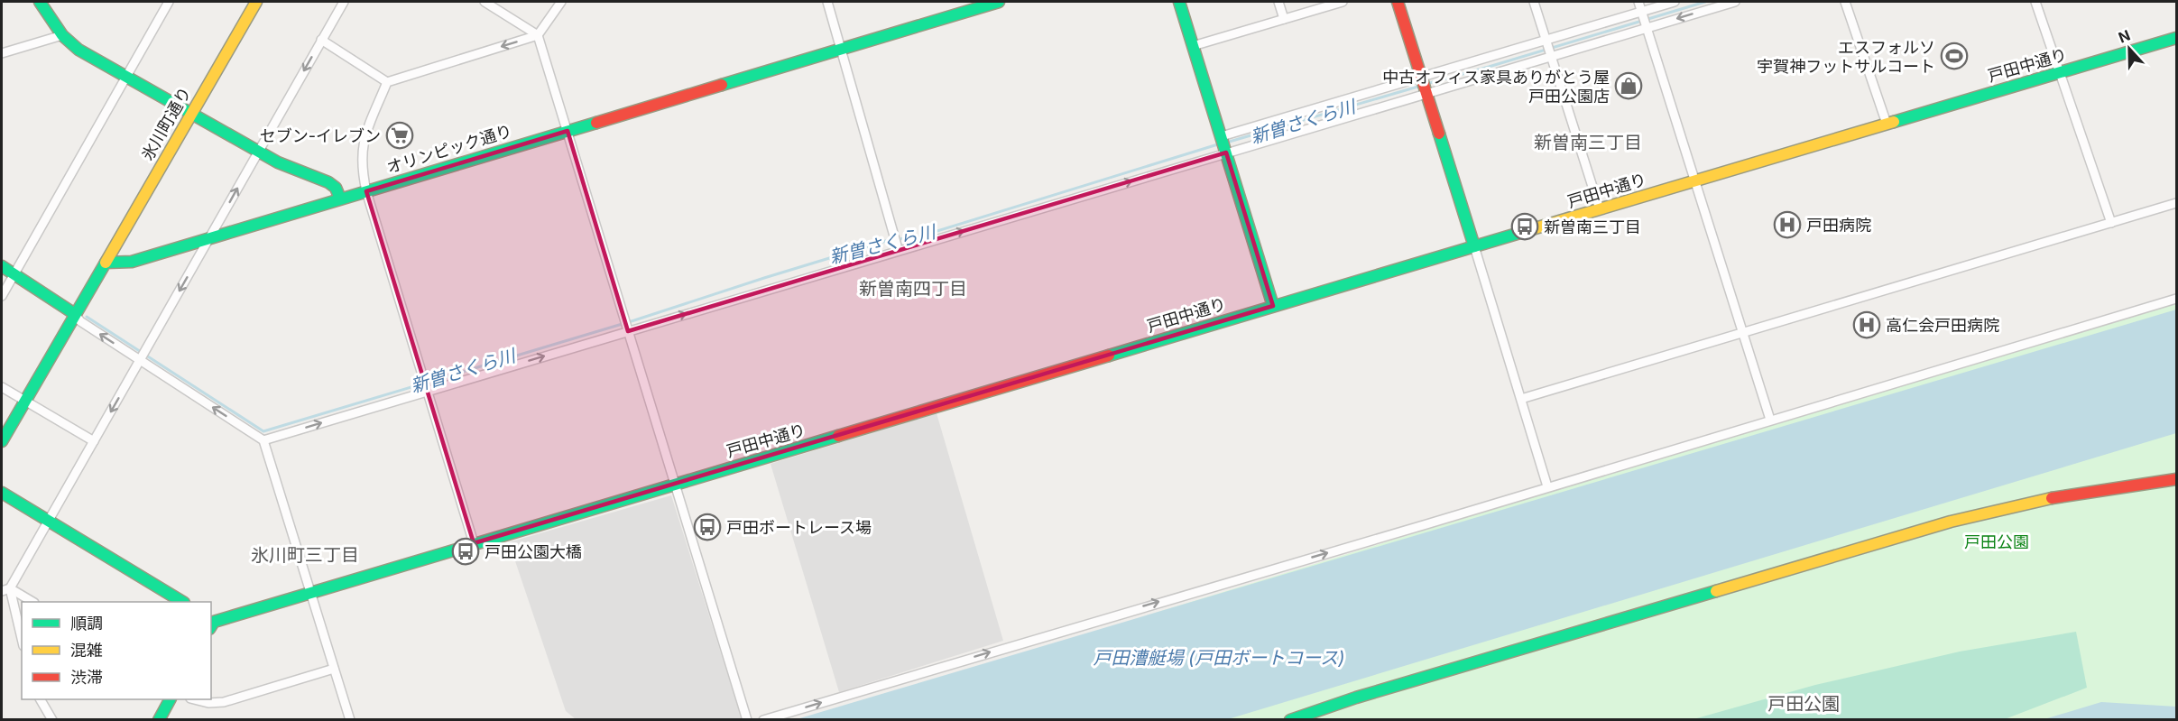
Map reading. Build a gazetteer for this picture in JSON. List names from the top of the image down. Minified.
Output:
{"streets":{"street":["戸田中通り","氷川町通り","オリンピック通り"]},"crossings":[["氷川町通り","オリンピック通り"]],"districts":["新曽南三丁目","新曽南四丁目","氷川町三丁目","戸田公園"],"water":["新曽さくら川","戸田漕艇場 (戸田ボートコース)"],"parks":["戸田公園"],"places":{"sports":["エスフォルソ 宇賀神フットサルコート"],"shop":["中古オフィス家具ありがとう屋 戸田公園店"],"supermarket":["セブン-イレブン"],"hospital":["戸田病院","高仁会戸田病院"],"bus stop":["新曽南三丁目","戸田ボートレース場","戸田公園大橋"]},"legend":["順調","混雑","渋滞"],"north":"top"}
